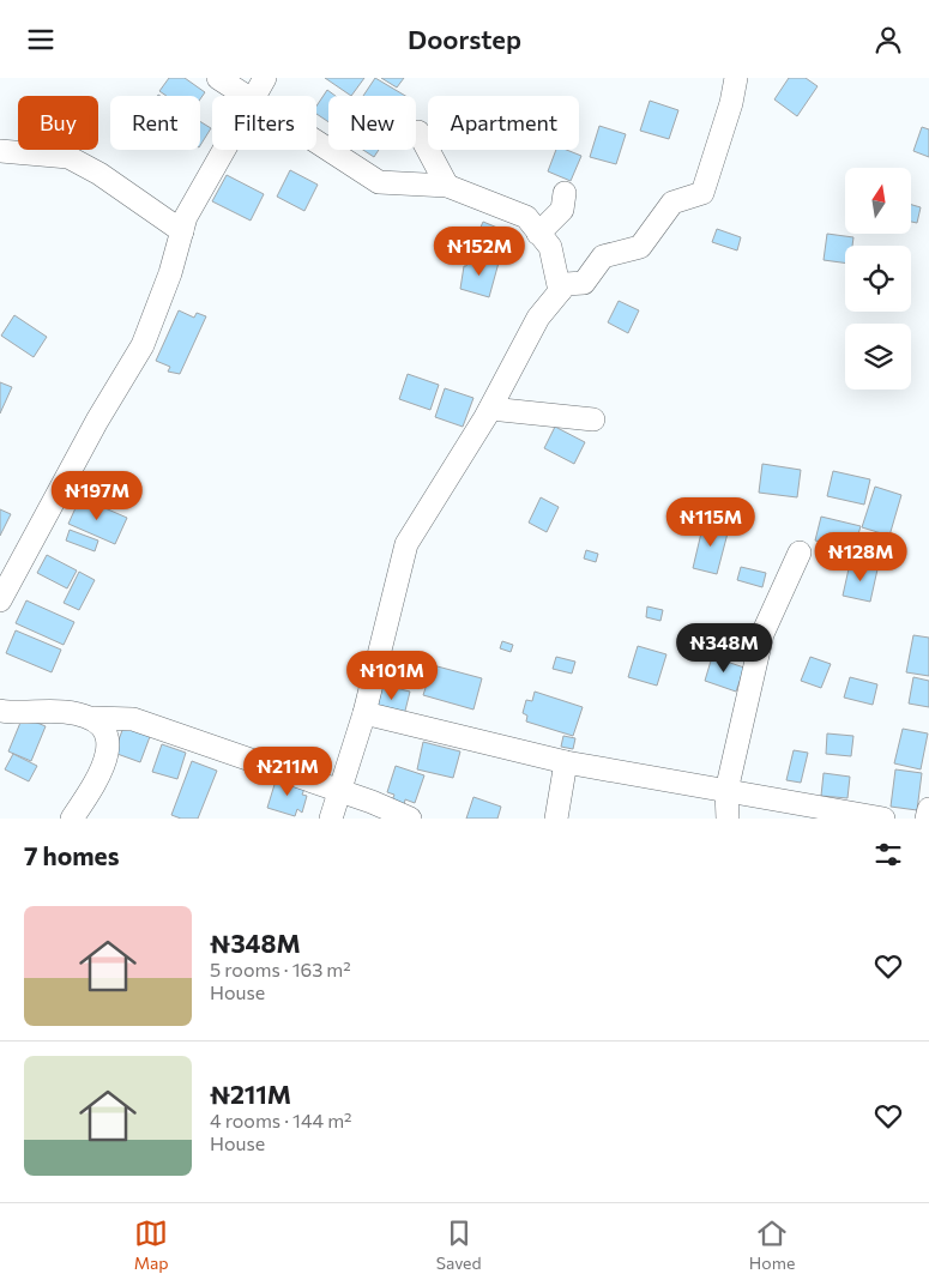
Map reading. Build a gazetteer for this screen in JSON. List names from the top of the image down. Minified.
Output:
{"north":"top","page":{"header":"Doorstep","chip":["Buy","Rent","Filters","New","Apartment"],"price":["₦152M","₦197M","₦115M","₦128M","₦348M","₦101M","₦211M"],"heading":"7 homes","list":[{"name":"₦348M","note":"5 rooms · 163 m² · House"},{"name":"₦211M","note":"4 rooms · 144 m² · House"}],"tabs":["Map","Saved","Home"]}}
